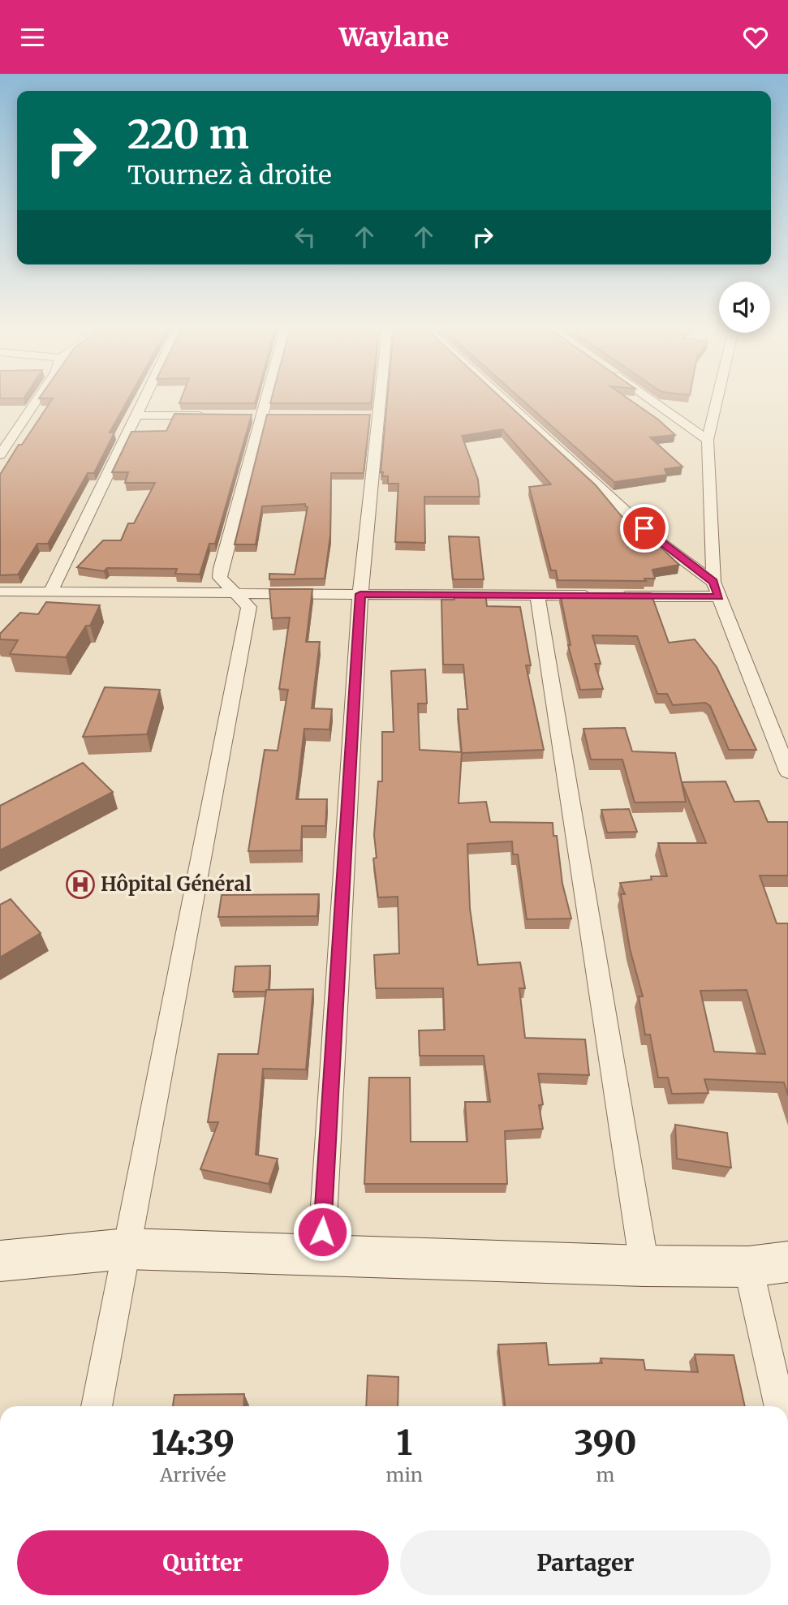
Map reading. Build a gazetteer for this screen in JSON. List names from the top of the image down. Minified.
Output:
{"places":{"hospital":["Hôpital Général"]},"page":{"header":"Waylane","turn":["220 m","Tournez à droite"],"eta":["14:39","Arrivée","1","min","390","m"],"buttons":["Quitter","Partager"]}}
